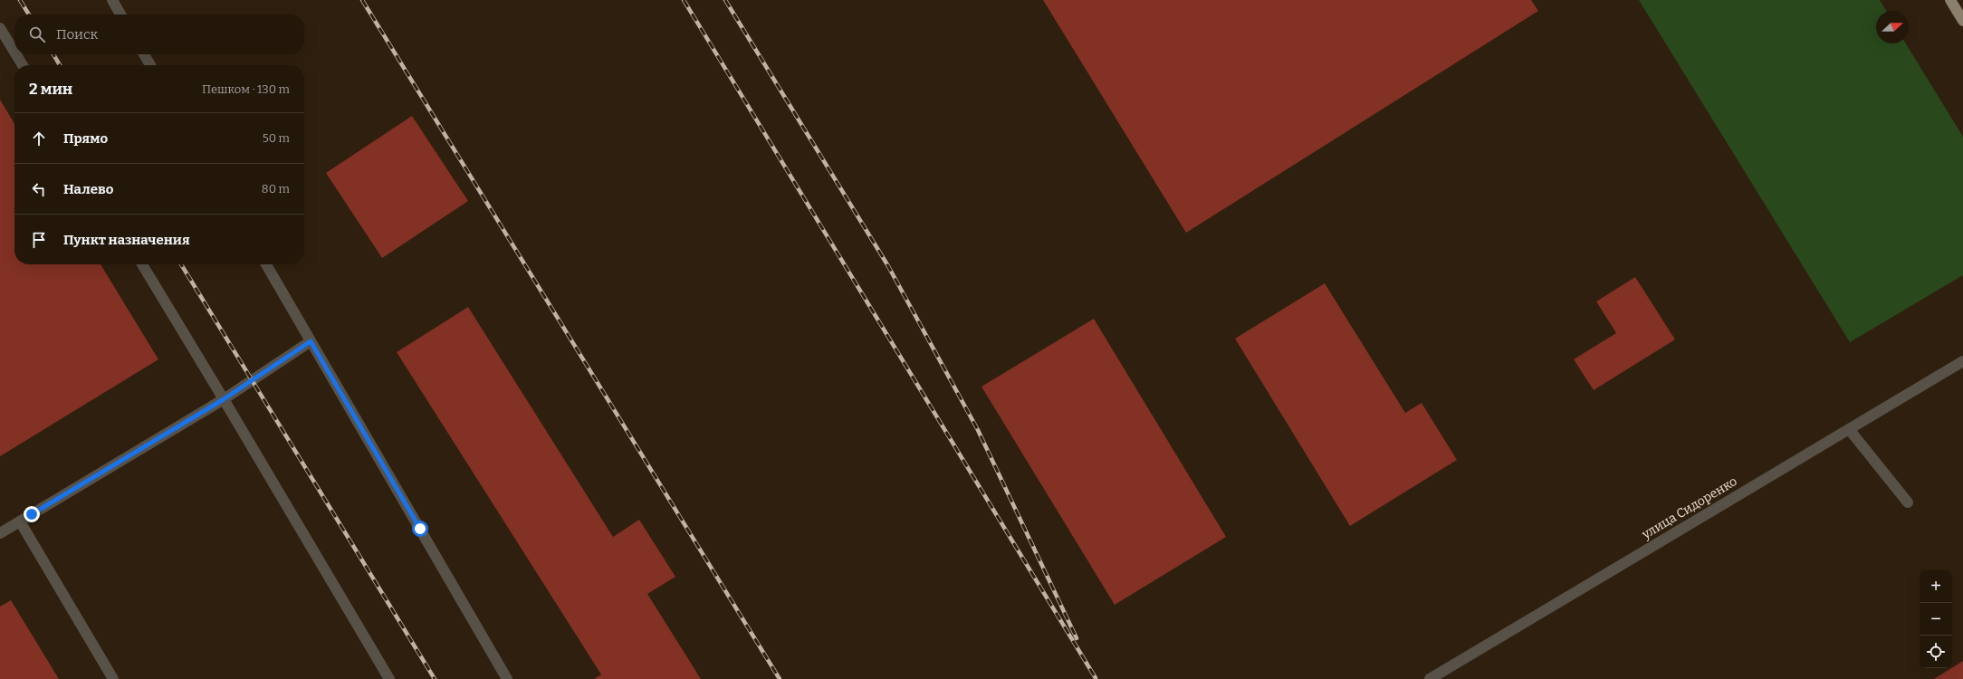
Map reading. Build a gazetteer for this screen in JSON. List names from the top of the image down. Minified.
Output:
{"streets":{"street":["улица Сидоренко"]},"north":"right","page":{"search":"Поиск","heading":["2 мин","Пешком · 130 m"],"list":[["Прямо","50 m"],["Налево","80 m"],"Пункт назначения"],"map_buttons":["+","−"]}}
